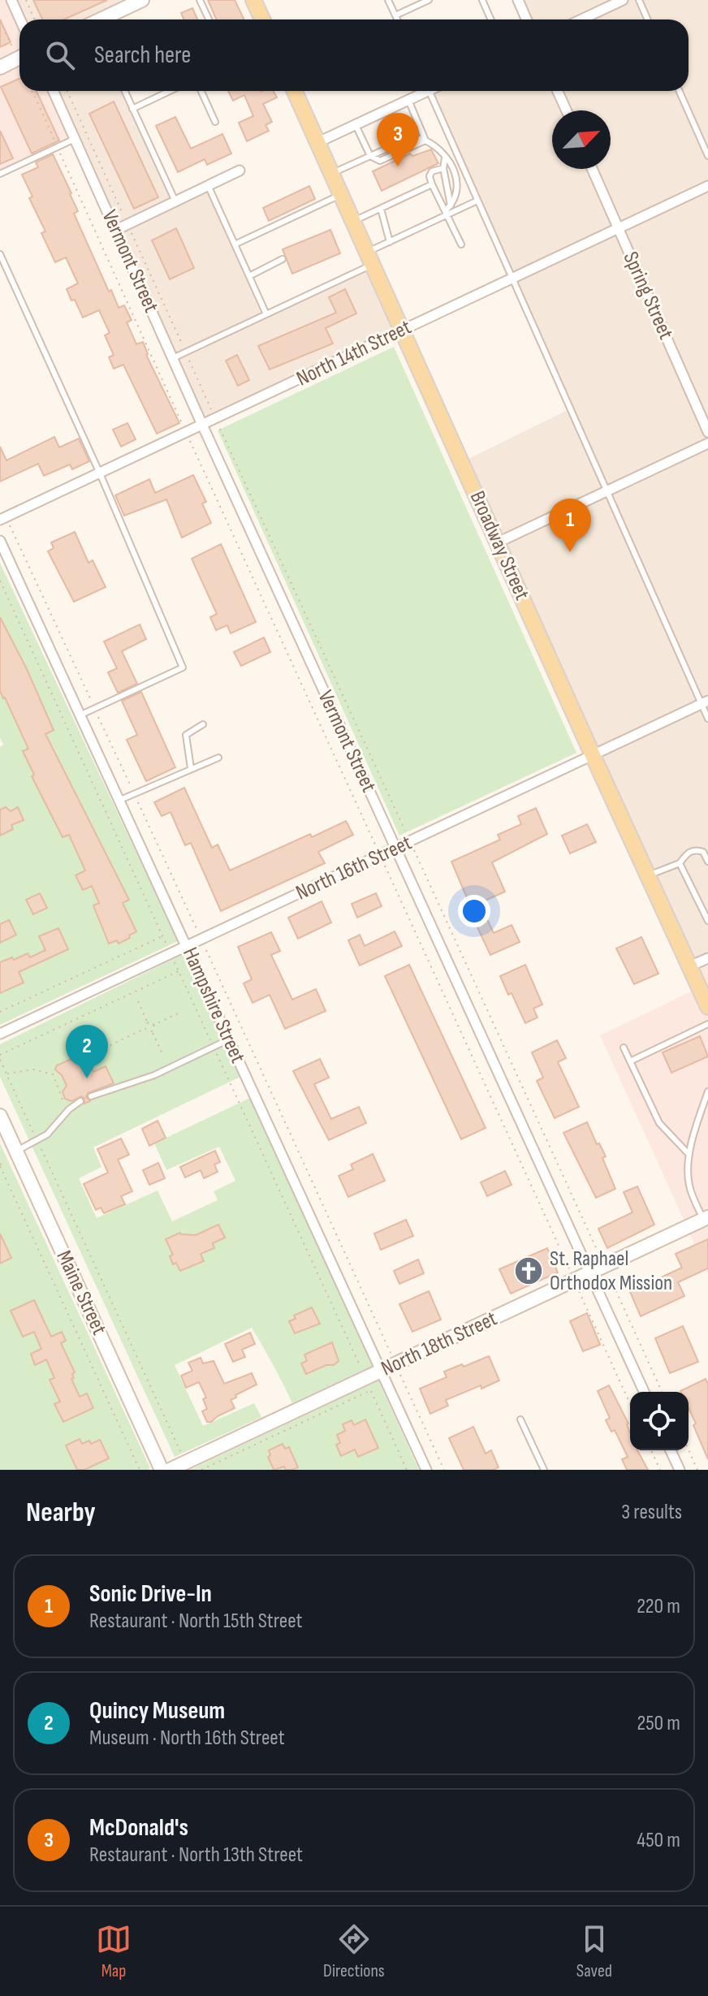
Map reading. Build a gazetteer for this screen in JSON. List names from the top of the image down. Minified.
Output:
{"streets":{"main road":["Broadway Street"],"street":["Vermont Street","Spring Street","North 14th Street","North 16th Street","Hampshire Street","Maine Street","North 18th Street"]},"crossings":[["Vermont Street","North 14th Street"],["Vermont Street","North 16th Street"],["Vermont Street","North 18th Street"],["Spring Street","North 14th Street"],["North 14th Street","Broadway Street"],["Broadway Street","North 16th Street"],["North 16th Street","Hampshire Street"],["Hampshire Street","North 18th Street"]],"places":{"church":["St. Raphael Orthodox Mission"]},"north":"top right","page":{"search":"Search here","pins":["3","1","2"],"heading":["Nearby","3 results"],"list":[{"mark":"1","name":"Sonic Drive-In","note":"Restaurant · North 15th Street","value":"220 m"},{"mark":"2","name":"Quincy Museum","note":"Museum · North 16th Street","value":"250 m"},{"mark":"3","name":"McDonald's","note":"Restaurant · North 13th Street","value":"450 m"}],"nav":["Map","Directions","Saved"]}}
